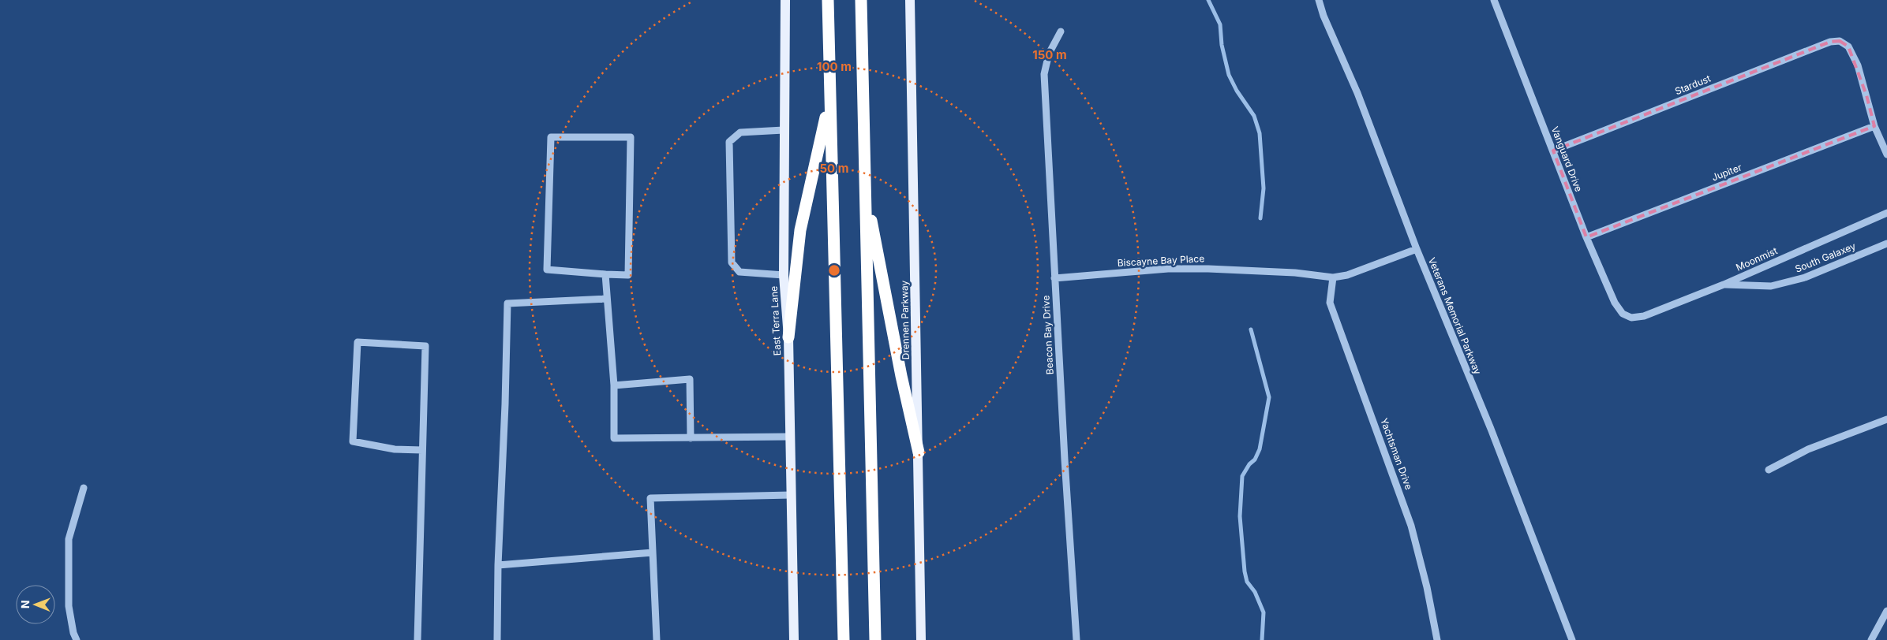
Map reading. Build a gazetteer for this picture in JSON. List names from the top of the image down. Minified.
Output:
{"streets":{"main road":["Drennen Parkway","East Terra Lane"],"street":["Stardust","Vanguard Drive","Jupiter","South Galaxey","Moonmist","Biscayne Bay Place","Veterans Memorial Parkway","Beacon Bay Drive","Yachtsman Drive"]},"crossings":[["Stardust","Vanguard Drive"],["Stardust","Jupiter"],["Vanguard Drive","Jupiter"],["Vanguard Drive","Moonmist"],["South Galaxey","Moonmist"],["Biscayne Bay Place","Veterans Memorial Parkway"],["Biscayne Bay Place","Beacon Bay Drive"],["Biscayne Bay Place","Yachtsman Drive"]],"north":"left","rings":["150 m","100 m","50 m"]}
